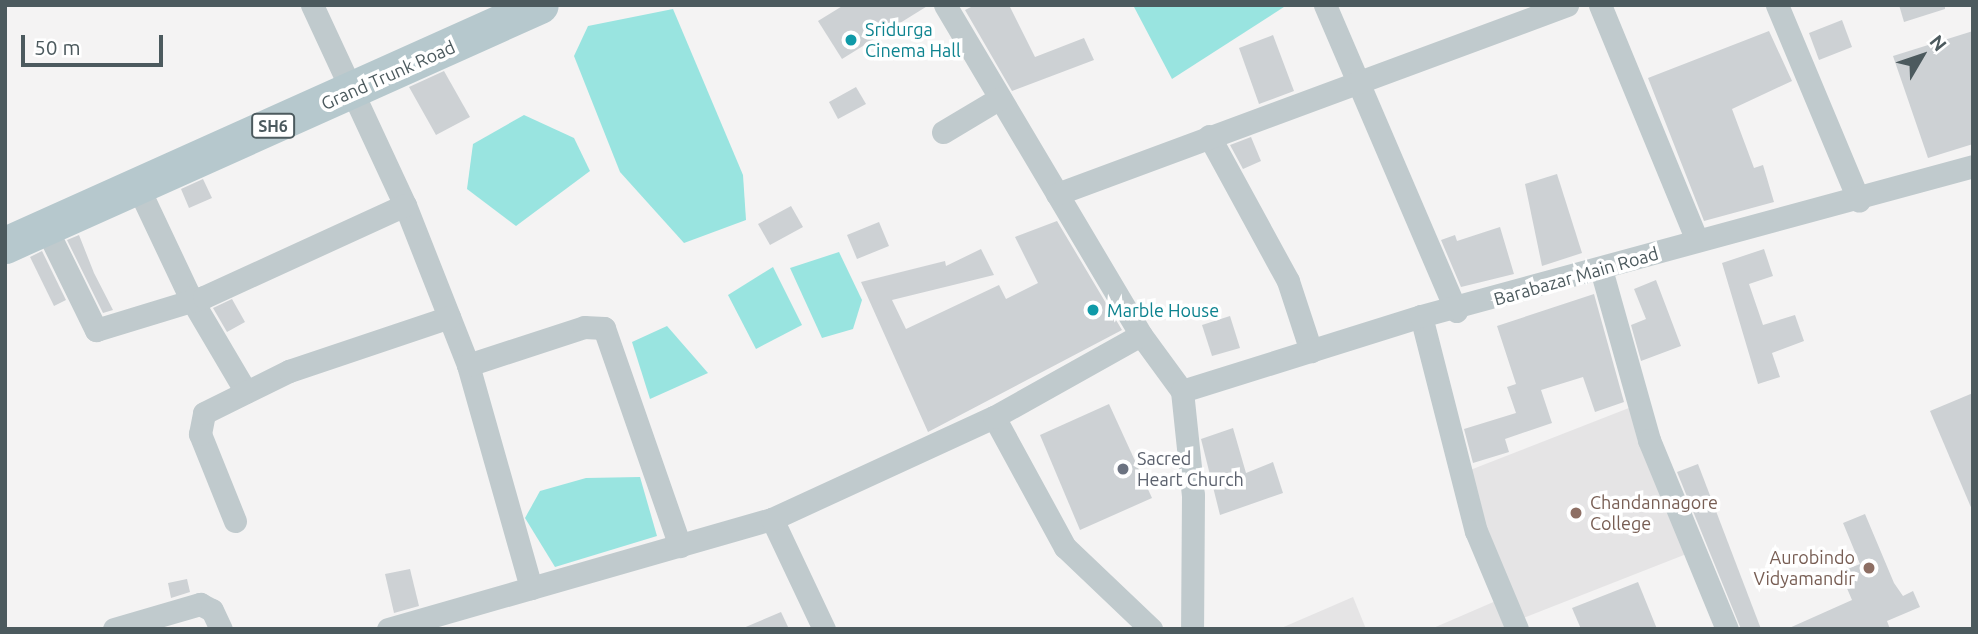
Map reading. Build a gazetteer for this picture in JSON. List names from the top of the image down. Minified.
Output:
{"streets":{"main road":["Grand Trunk Road","SH6"],"street":["Barabazar Main Road"]},"places":["Sridurga Cinema Hall","Marble House","Sacred Heart Church","Chandannagore College","Aurobindo Vidyamandir"],"scale_bar":"50 m","north":"top right"}
